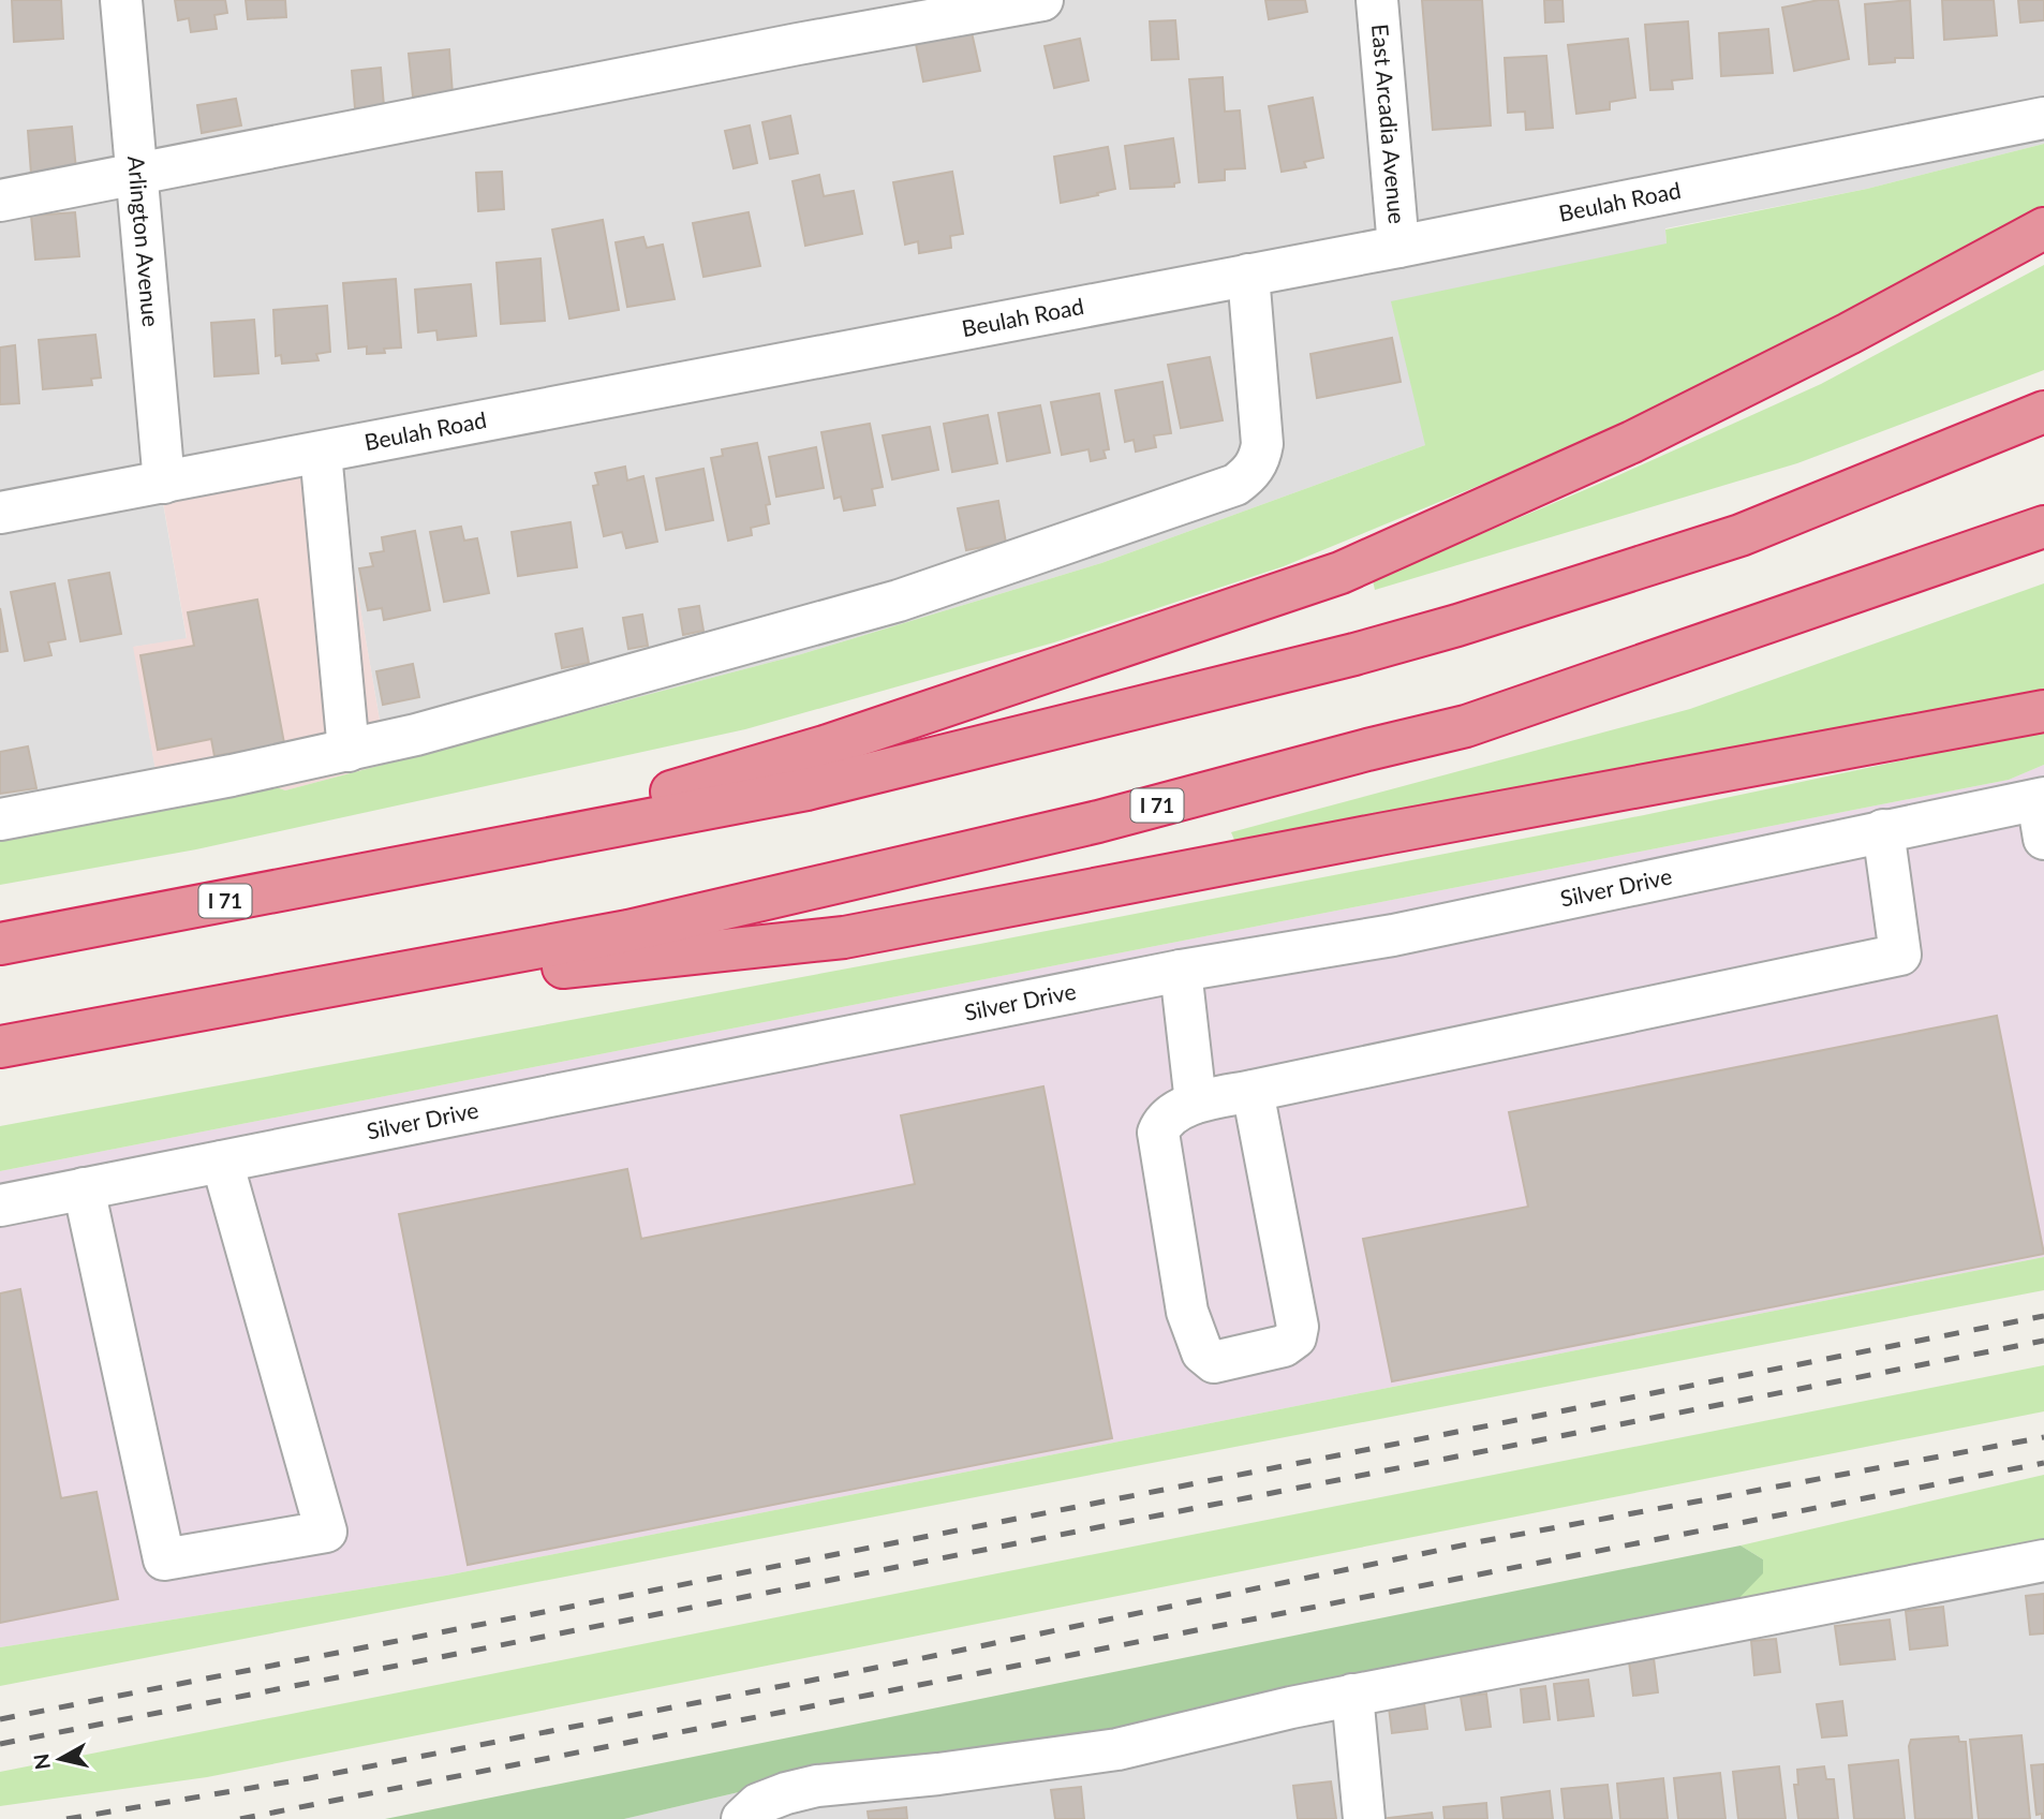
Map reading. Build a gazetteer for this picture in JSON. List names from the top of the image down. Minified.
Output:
{"streets":{"highway":["I 71"],"street":["East Arcadia Avenue","Beulah Road","Arlington Avenue","Silver Drive"]},"crossings":[["East Arcadia Avenue","Beulah Road"],["Beulah Road","Arlington Avenue"]],"north":"left"}
